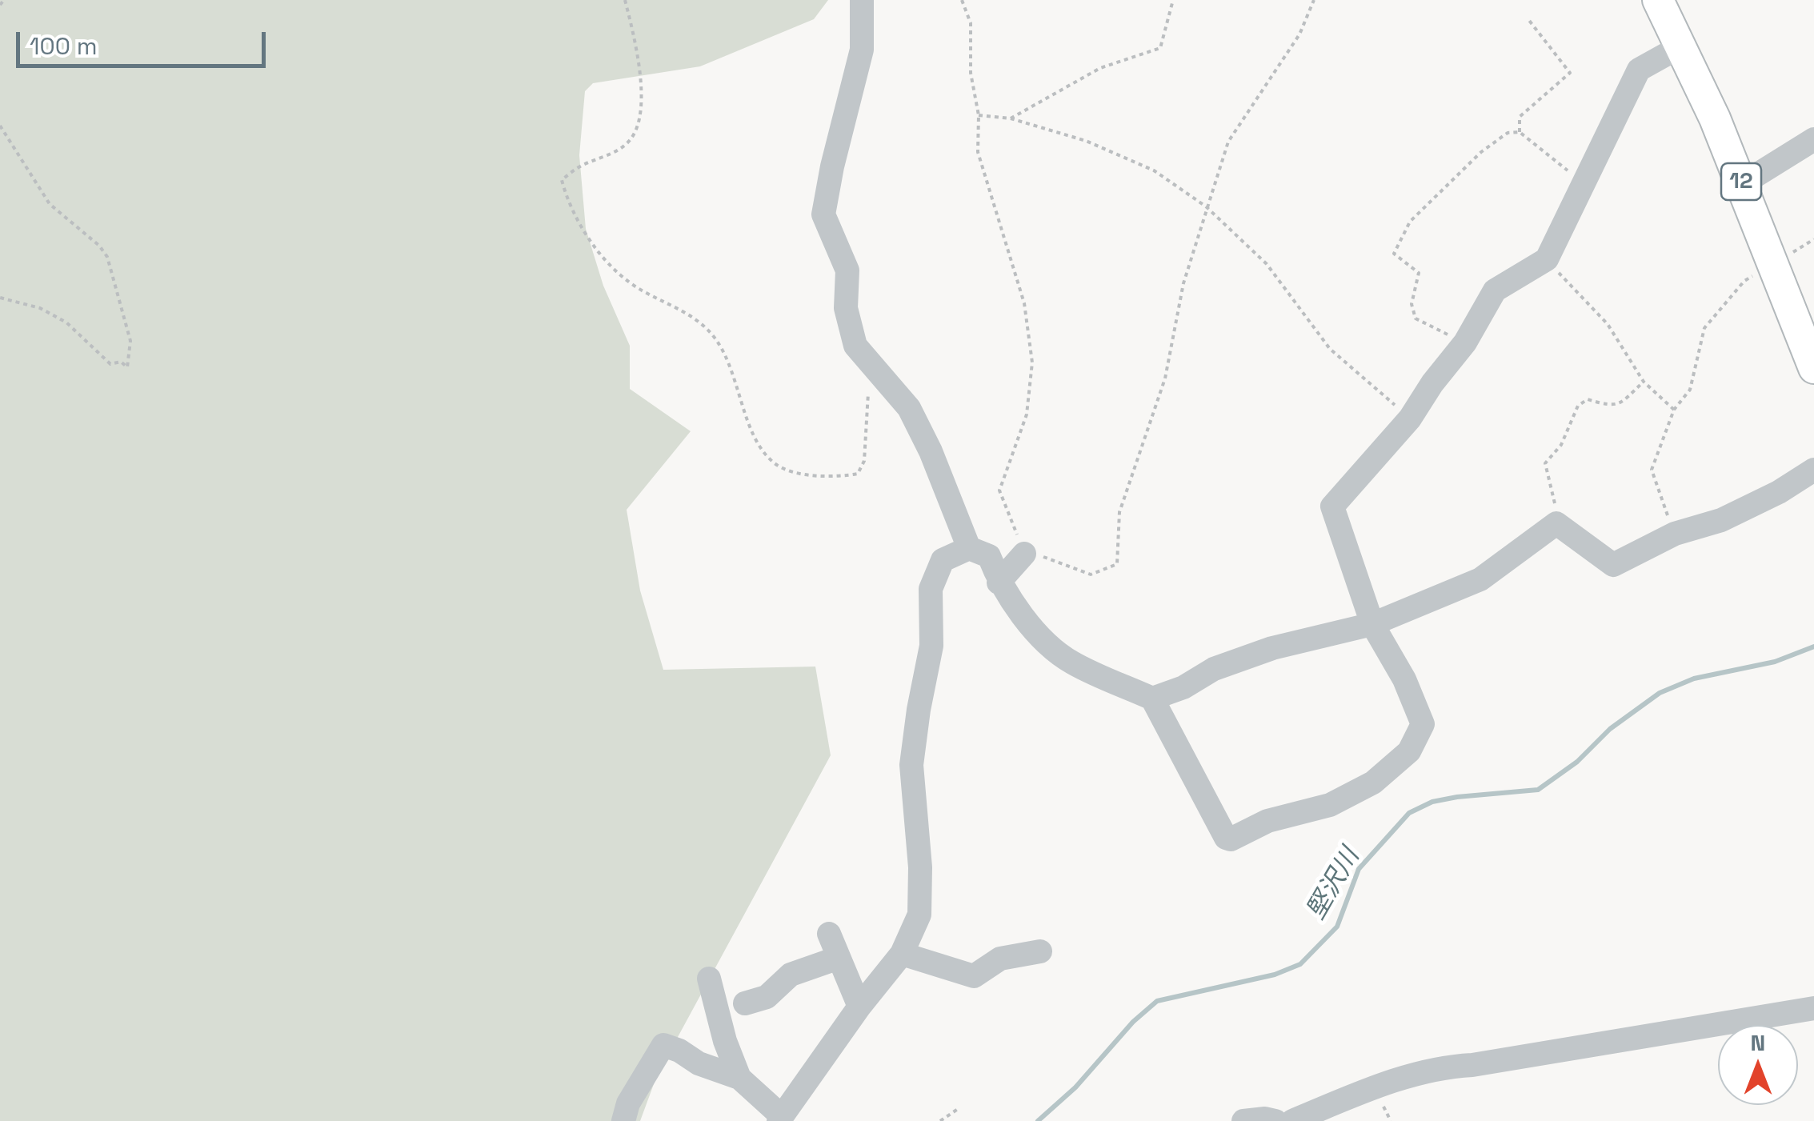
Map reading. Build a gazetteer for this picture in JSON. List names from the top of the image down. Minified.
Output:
{"streets":{"main road":["12"]},"water":["堅沢川"],"scale_bar":"100 m","north":"top"}
